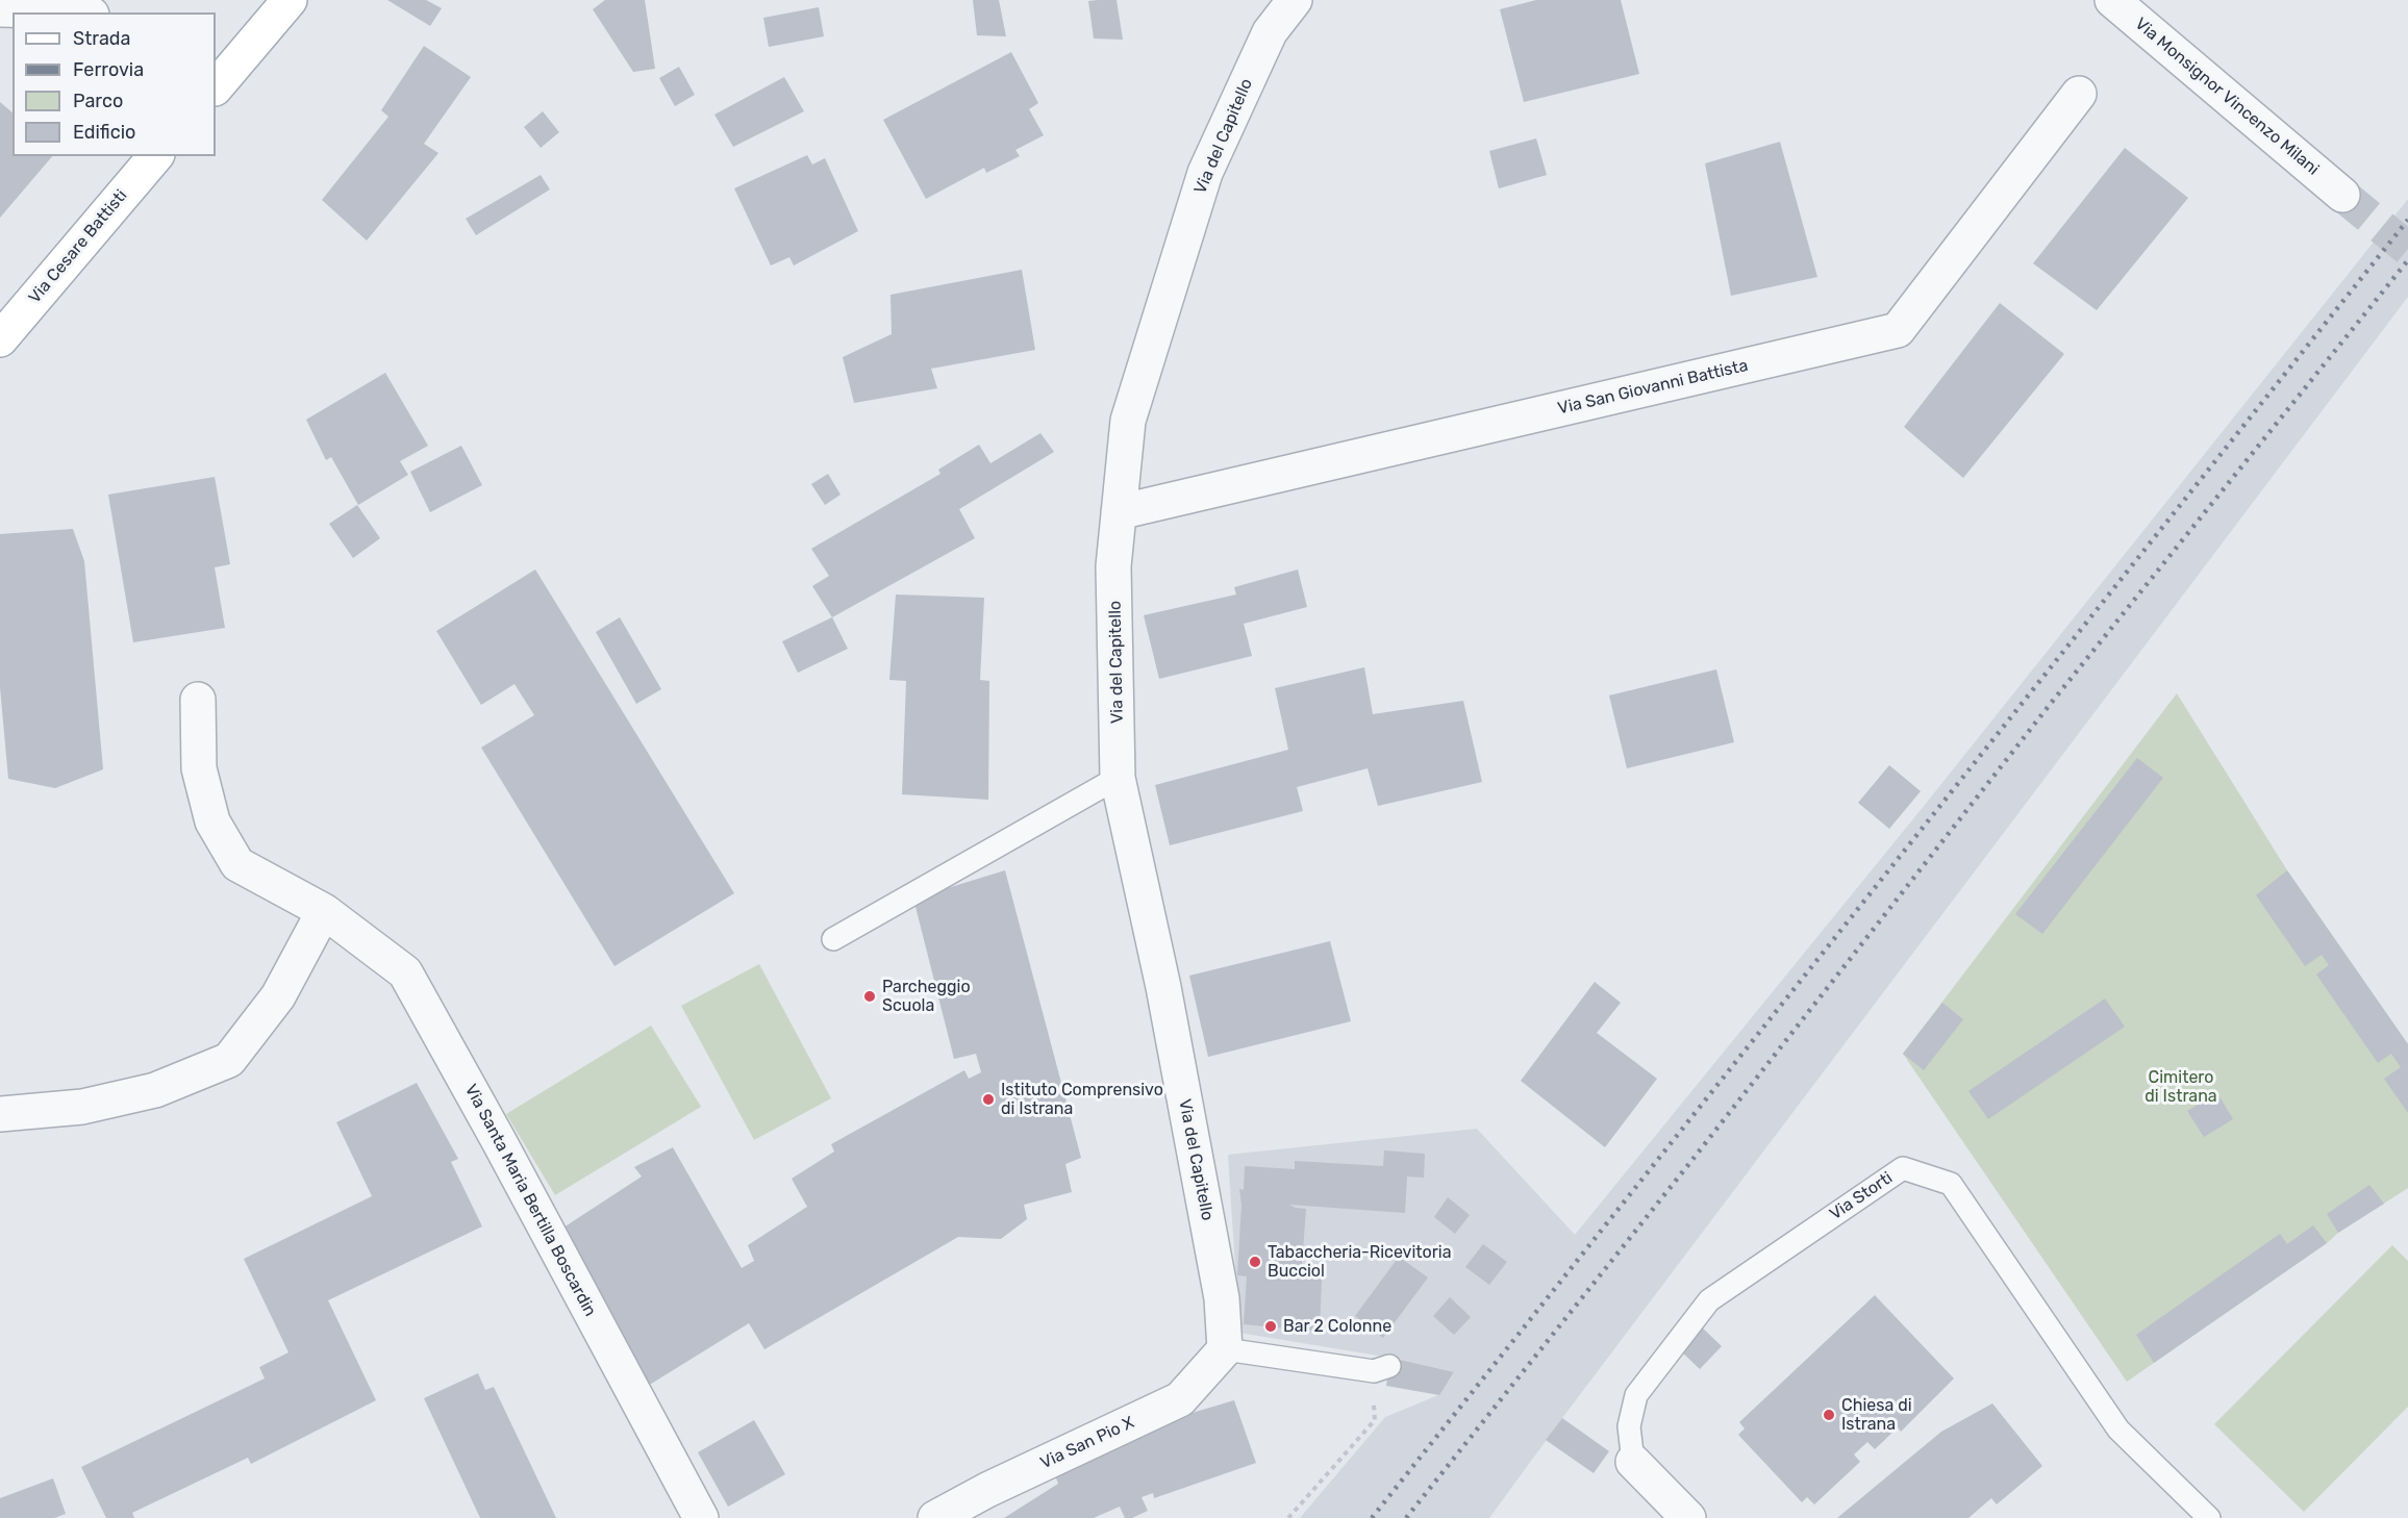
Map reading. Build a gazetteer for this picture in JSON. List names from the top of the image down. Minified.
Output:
{"streets":{"main road":["Via Cesare Battisti"],"street":["Via Monsignor Vincenzo Milani","Via del Capitello","Via San Giovanni Battista","Via Storti","Via Santa Maria Bertilla Boscardin","Via San Pio X"]},"crossings":[["Via del Capitello","Via San Giovanni Battista"],["Via del Capitello","Via San Pio X"]],"parks":["Cimitero di Istrana"],"places":["Parcheggio Scuola","Istituto Comprensivo di Istrana","Tabaccheria-Ricevitoria Bucciol","Bar 2 Colonne","Chiesa di Istrana"],"legend":["Strada","Ferrovia","Parco","Edificio"]}
